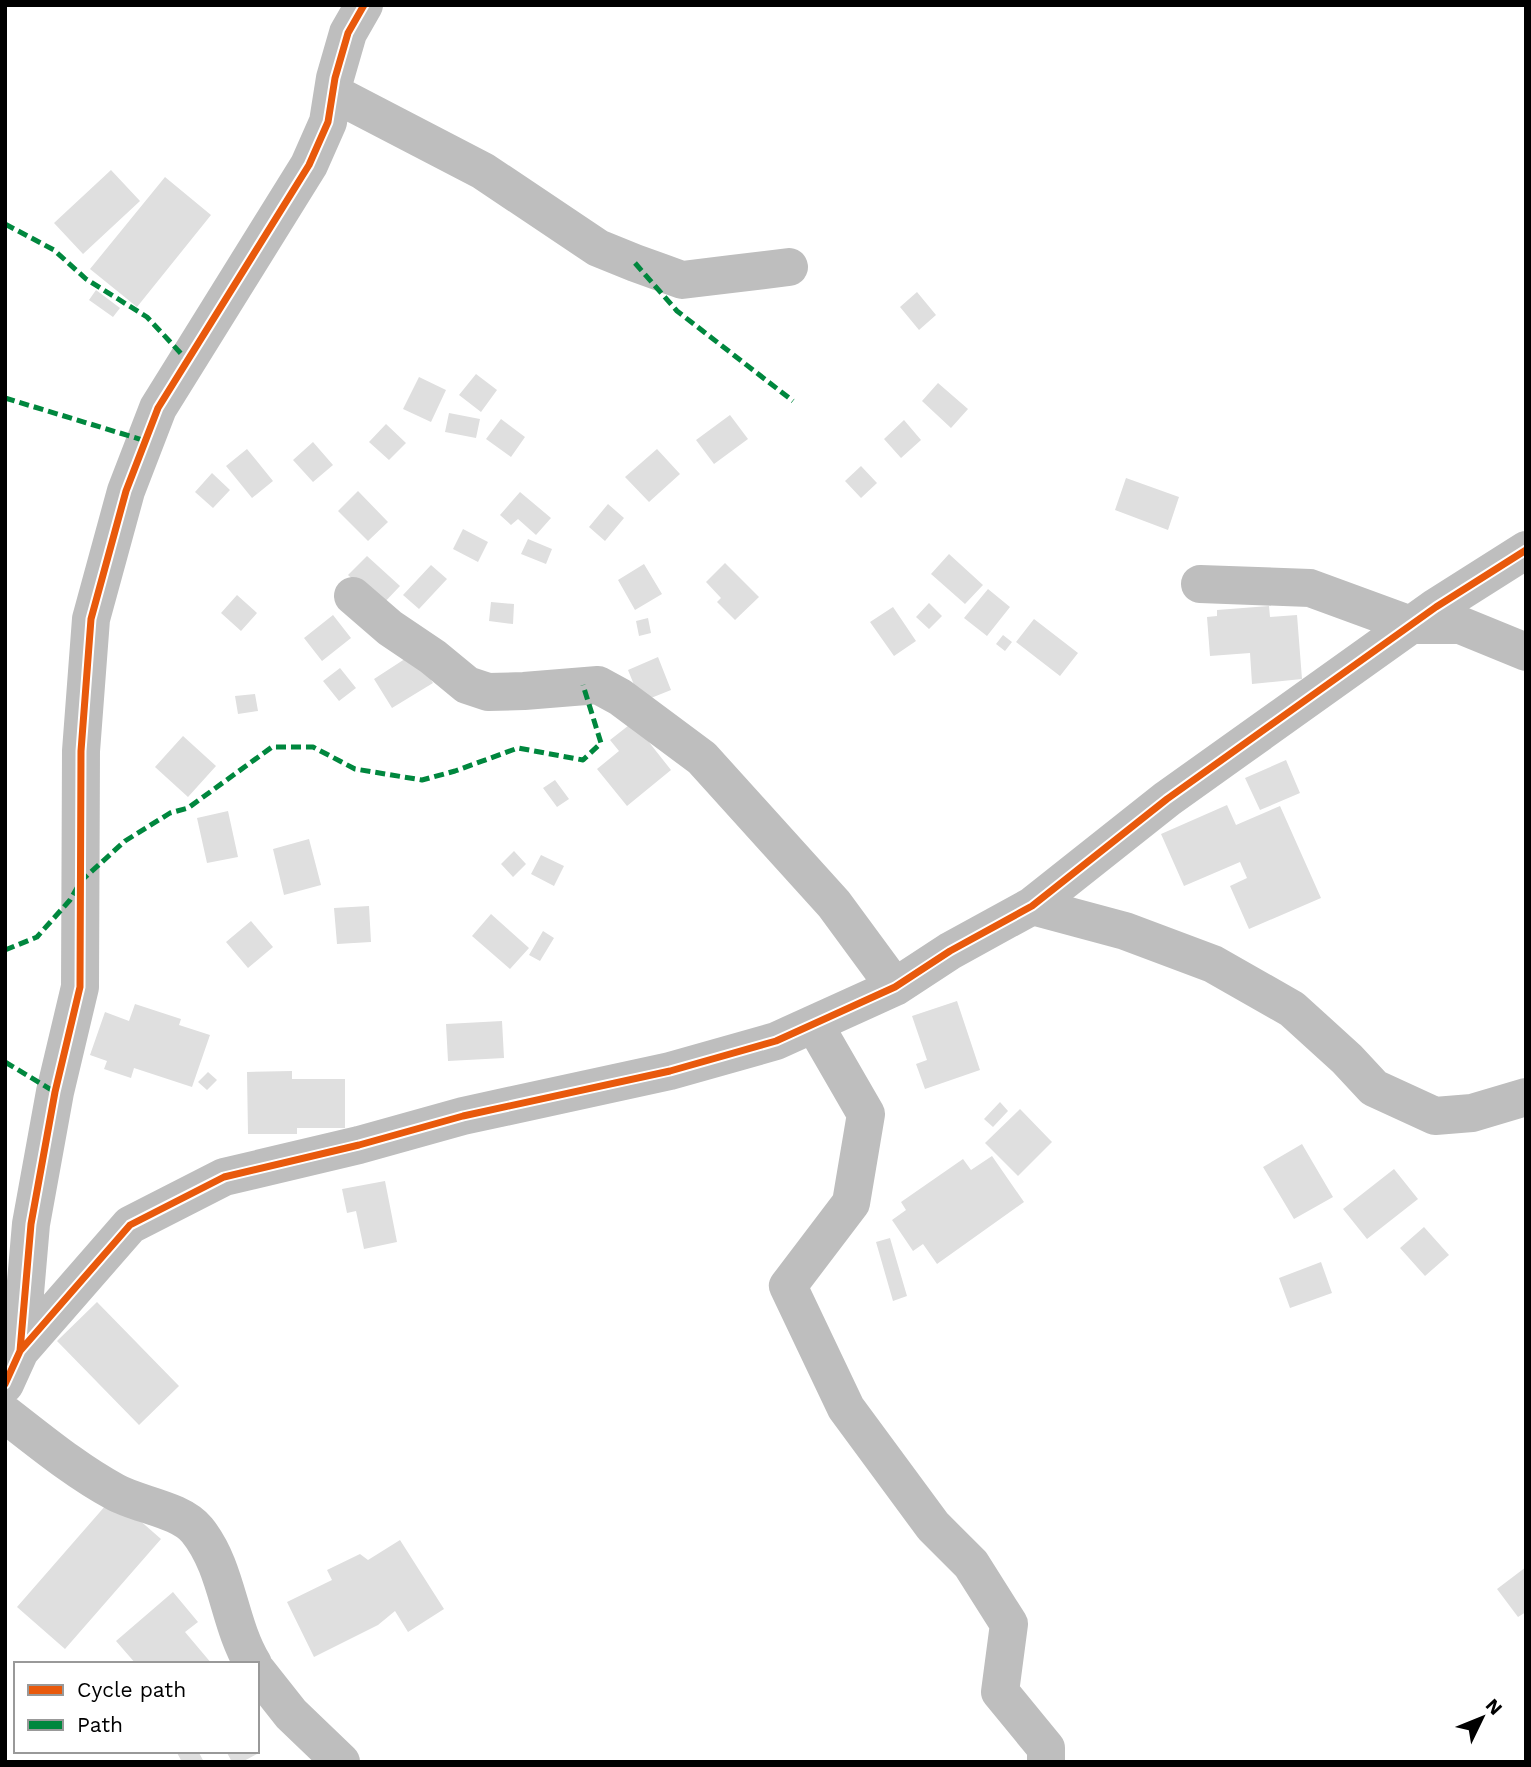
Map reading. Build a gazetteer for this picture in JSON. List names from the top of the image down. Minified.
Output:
{"legend":["Cycle path","Path"],"north":"top right"}
